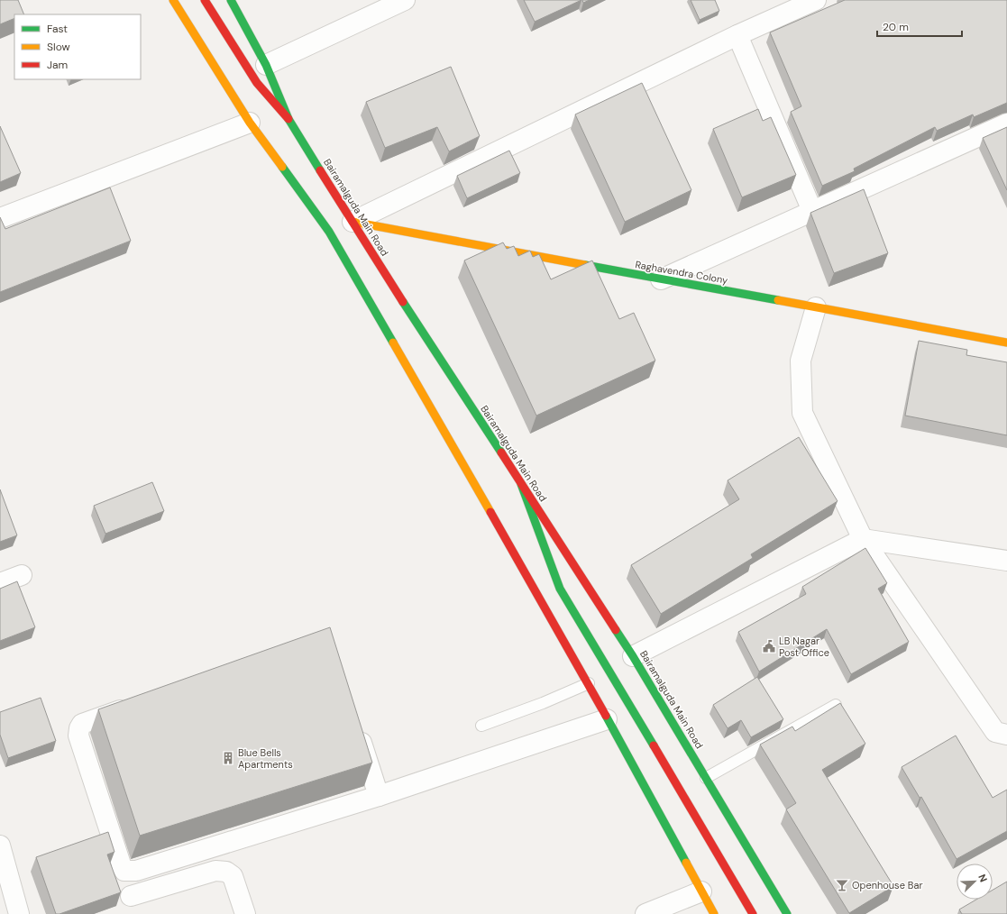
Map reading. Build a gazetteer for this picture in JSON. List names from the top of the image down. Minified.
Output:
{"streets":{"main road":["Bairamalguda Main Road","Raghavendra Colony"]},"crossings":[["Bairamalguda Main Road","Raghavendra Colony"]],"places":{"public building":["LB Nagar Post Office"],"building":["Blue Bells Apartments"],"bar":["Openhouse Bar"]},"legend":["Fast","Slow","Jam"],"scale_bar":"20 m","north":"top right"}
